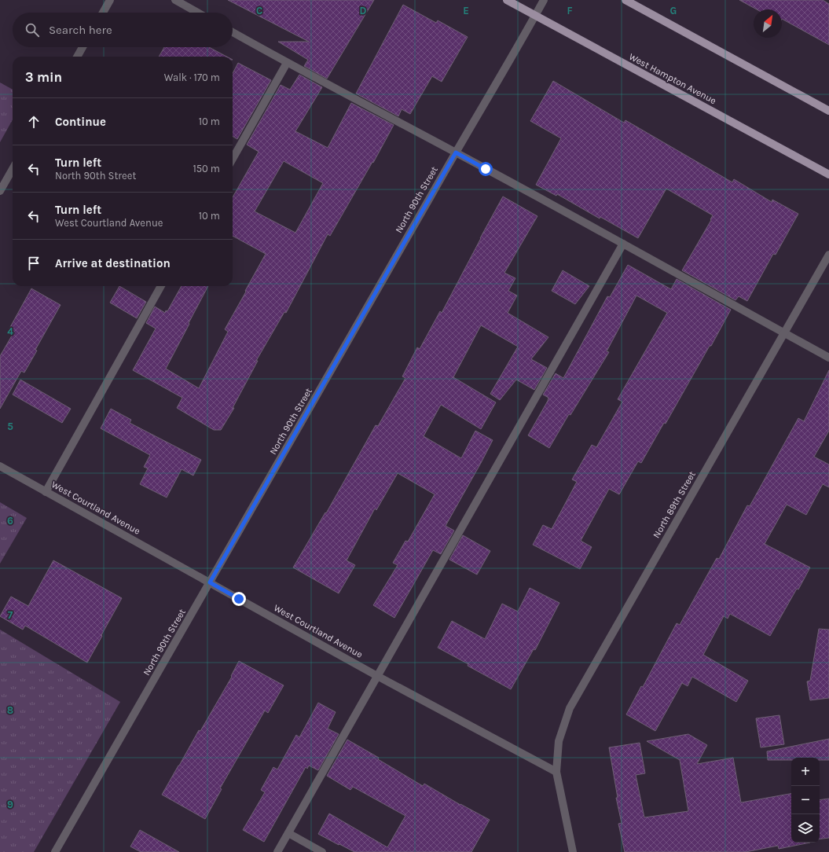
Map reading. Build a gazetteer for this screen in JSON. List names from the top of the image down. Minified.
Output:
{"streets":{"main road":["West Hampton Avenue"],"street":["North 90th Street","North 89th Street","West Courtland Avenue"]},"crossings":[["West Hampton Avenue","North 90th Street"],["North 90th Street","West Courtland Avenue"],["North 89th Street","West Courtland Avenue"]],"north":"top right","page":{"search":"Search here","heading":["3 min","Walk · 170 m"],"list":[["Continue","10 m"],["Turn left","North 90th Street","150 m"],["Turn left","West Courtland Avenue","10 m"],"Arrive at destination"],"map_buttons":["+","−"]},"grid":{"columns":["C","D","E","F","G"],"rows":["4","5","6","7","8","9"]}}
